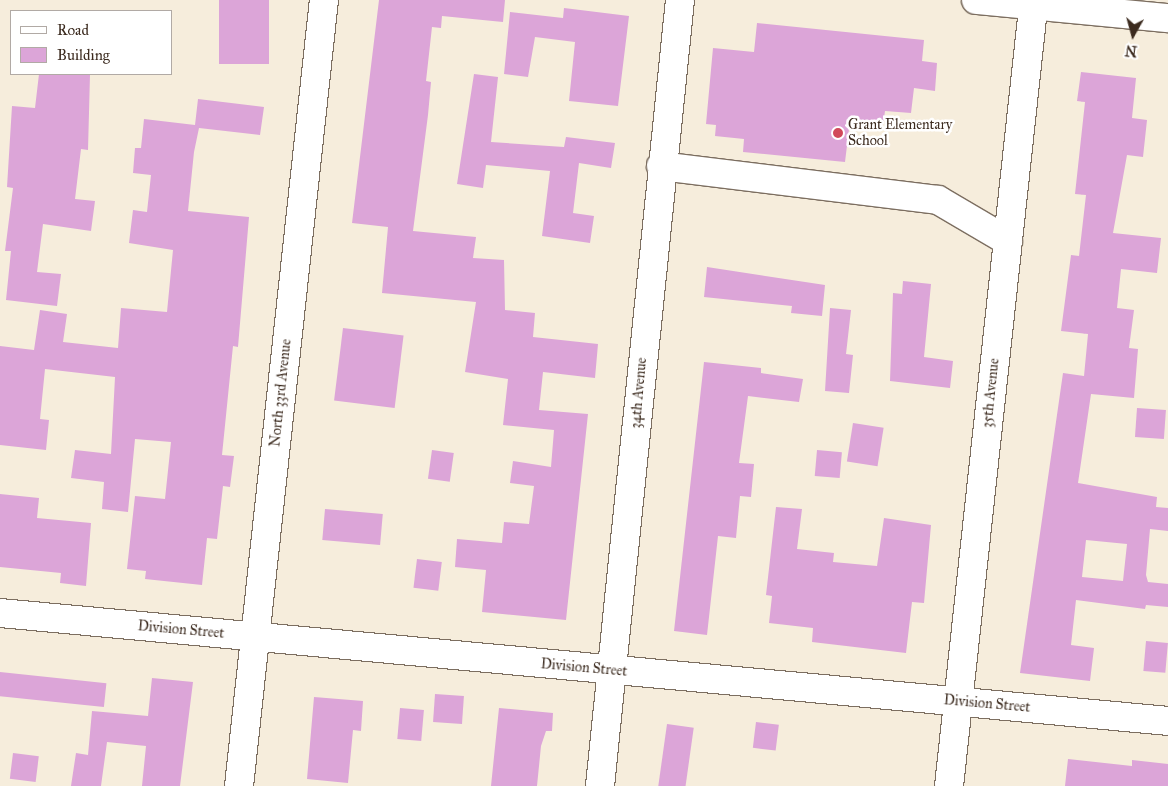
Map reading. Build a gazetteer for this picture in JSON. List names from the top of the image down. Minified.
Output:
{"streets":{"street":["North 33rd Avenue","34th Avenue","35th Avenue","Division Street"]},"crossings":[["North 33rd Avenue","Division Street"],["34th Avenue","Division Street"],["35th Avenue","Division Street"]],"places":["Grant Elementary School"],"legend":["Road","Building"],"north":"bottom"}
